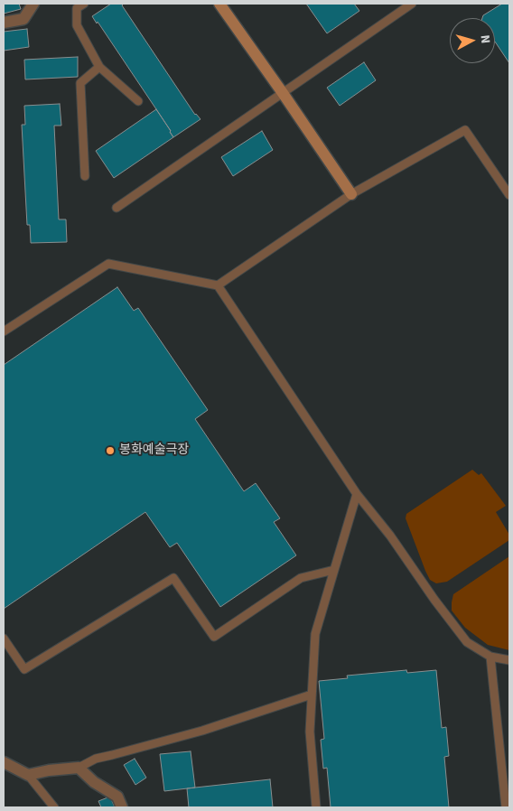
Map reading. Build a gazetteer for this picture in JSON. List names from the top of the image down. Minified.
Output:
{"places":["봉화예술극장"],"north":"right"}
